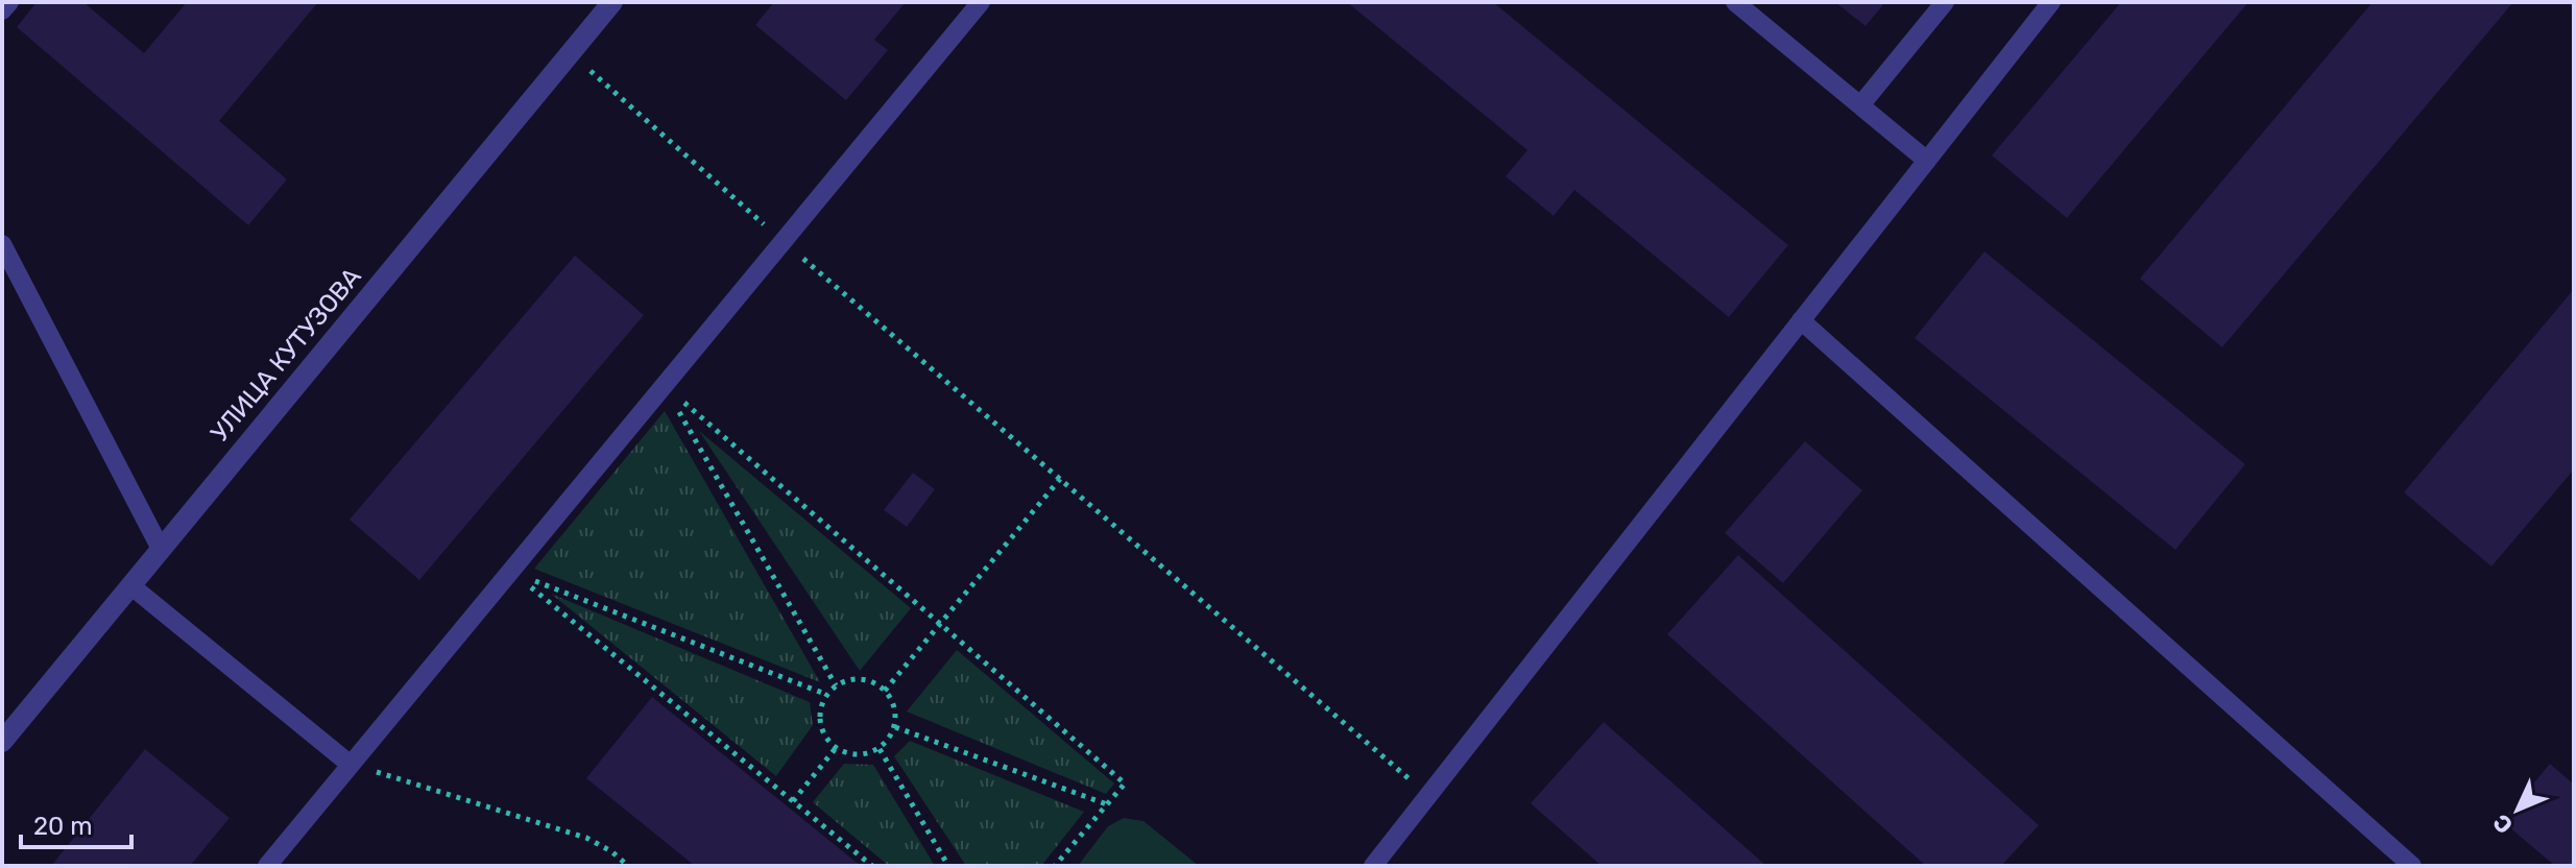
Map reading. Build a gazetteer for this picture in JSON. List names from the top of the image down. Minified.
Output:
{"streets":{"street":["УЛИЦА КУТУЗОВА"]},"scale_bar":"20 m","north":"bottom left"}
